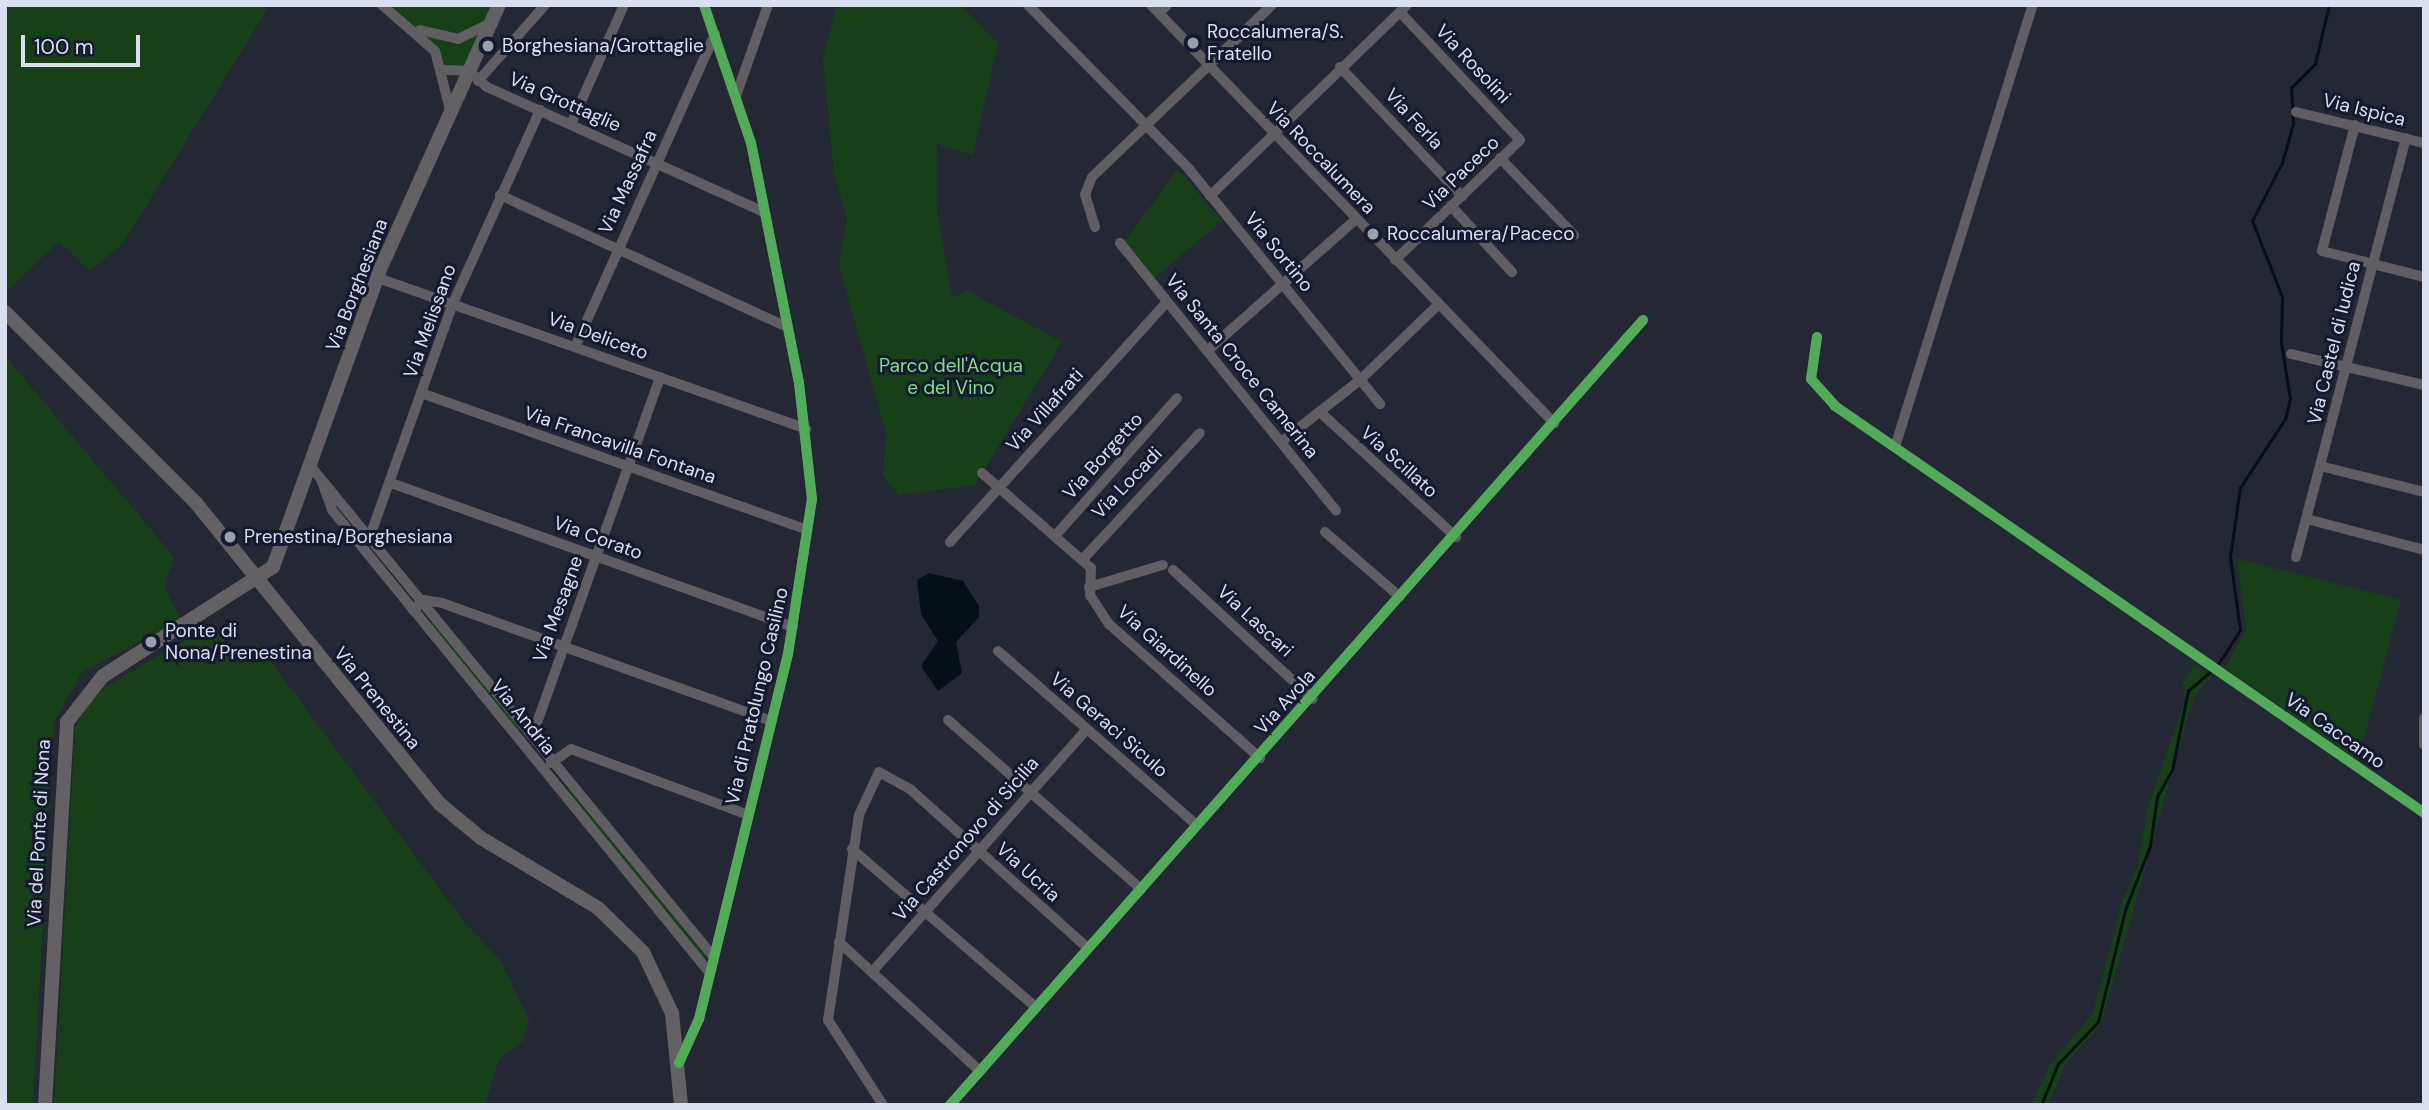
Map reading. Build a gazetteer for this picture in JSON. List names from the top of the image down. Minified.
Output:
{"streets":{"main road":["Via Borghesiana","Via Prenestina","Via del Ponte di Nona"],"street":["Via Rosolini","Via Grottaglie","Via Ispica","Via Ferla","Via Roccalumera","Via Paceco","Via Massafra","Via Sortino","Via Melissano","Via Deliceto","Via Castel di Iudica","Via Santa Croce Camerina","Via Villafrati","Via Francavilla Fontana","Via Borgetto","Via Scillato","Via Locadi","Via Corato","Via Mesagne","Via Lascari","Via Giardinello","Via di Pratolungo Casilino","Via Avola","Via Andria","Via Geraci Siculo","Via Caccamo","Via Castronovo di Sicilia","Via Ucria"]},"crossings":[["Via Rosolini","Via Paceco"],["Via Grottaglie","Via Massafra"],["Via Grottaglie","Via Borghesiana"],["Via Grottaglie","Via Melissano"],["Via Grottaglie","Via di Pratolungo Casilino"],["Via Ispica","Via Castel di Iudica"],["Via Ferla","Via Paceco"],["Via Roccalumera","Via Paceco"],["Via Roccalumera","Via Avola"],["Via Massafra","Via Deliceto"],["Via Massafra","Via di Pratolungo Casilino"],["Via Borghesiana","Via Deliceto"],["Via Borghesiana","Via Prenestina"],["Via Borghesiana","Via Andria"],["Via Borghesiana","Via del Ponte di Nona"],["Via Melissano","Via Deliceto"],["Via Melissano","Via Francavilla Fontana"],["Via Melissano","Via Corato"],["Via Melissano","Via Andria"],["Via Deliceto","Via Mesagne"],["Via Deliceto","Via di Pratolungo Casilino"],["Via Santa Croce Camerina","Via Villafrati"],["Via Francavilla Fontana","Via Mesagne"],["Via Francavilla Fontana","Via di Pratolungo Casilino"],["Via Scillato","Via Avola"],["Via Locadi","Via Giardinello"],["Via Corato","Via Mesagne"],["Via Corato","Via di Pratolungo Casilino"],["Via Mesagne","Via Andria"],["Via Lascari","Via Giardinello"],["Via Lascari","Via Avola"],["Via Giardinello","Via Avola"],["Via di Pratolungo Casilino","Via Prenestina"],["Via di Pratolungo Casilino","Via Andria"],["Via Prenestina","Via del Ponte di Nona"],["Via Avola","Via Geraci Siculo"],["Via Avola","Via Ucria"],["Via Geraci Siculo","Via Castronovo di Sicilia"],["Via Castronovo di Sicilia","Via Ucria"]],"parks":["Parco dell'Acqua e del Vino"],"places":["Roccalumera/S. Fratello","Borghesiana/Grottaglie","Roccalumera/Paceco","Prenestina/Borghesiana","Ponte di Nona/Prenestina"],"scale_bar":"100 m"}
